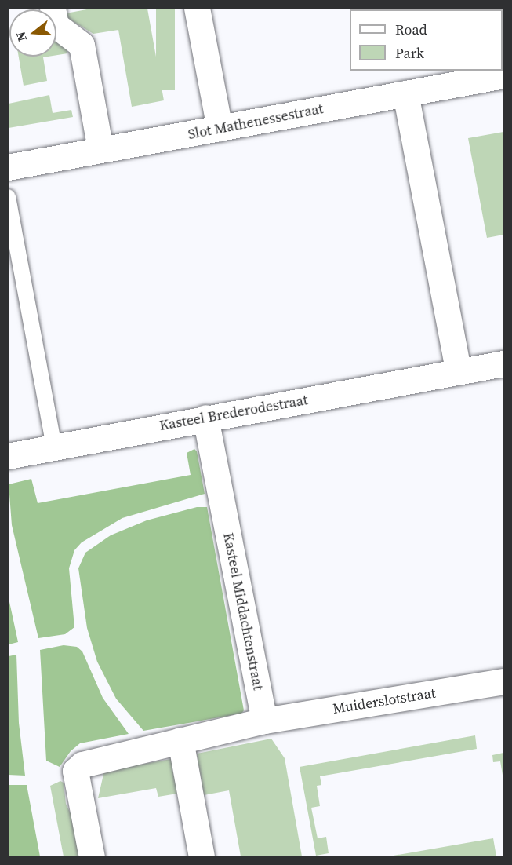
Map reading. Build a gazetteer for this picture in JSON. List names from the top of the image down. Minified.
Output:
{"streets":{"street":["Slot Mathenessestraat","Kasteel Brederodestraat","Kasteel Middachtenstraat","Muiderslotstraat"]},"crossings":[["Kasteel Brederodestraat","Kasteel Middachtenstraat"],["Kasteel Middachtenstraat","Muiderslotstraat"]],"legend":["Road","Park"],"north":"left"}
